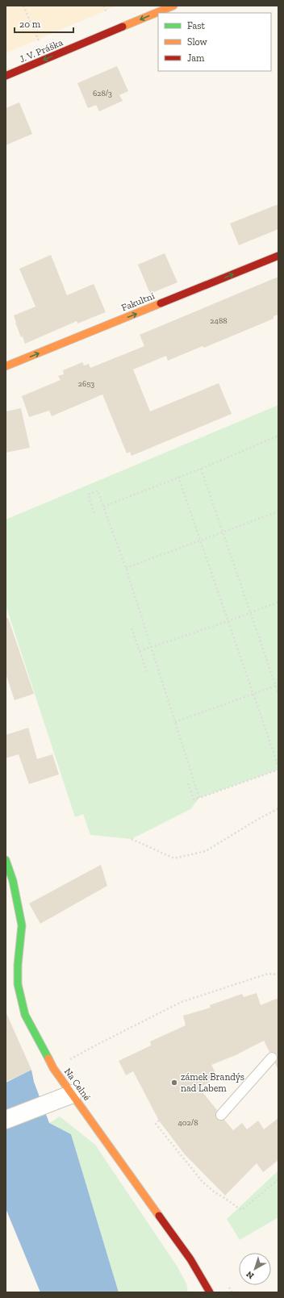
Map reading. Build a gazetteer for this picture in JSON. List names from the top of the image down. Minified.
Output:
{"streets":{"street":["J. V. Práška","Fakultní","Na Celné"]},"one_way":["J. V. Práška","Fakultní"],"places":["zámek Brandýs nad Labem"],"house_numbers":["628/3","2488","2653","402/8"],"legend":["Fast","Slow","Jam"],"scale_bar":"20 m","north":"bottom left"}
